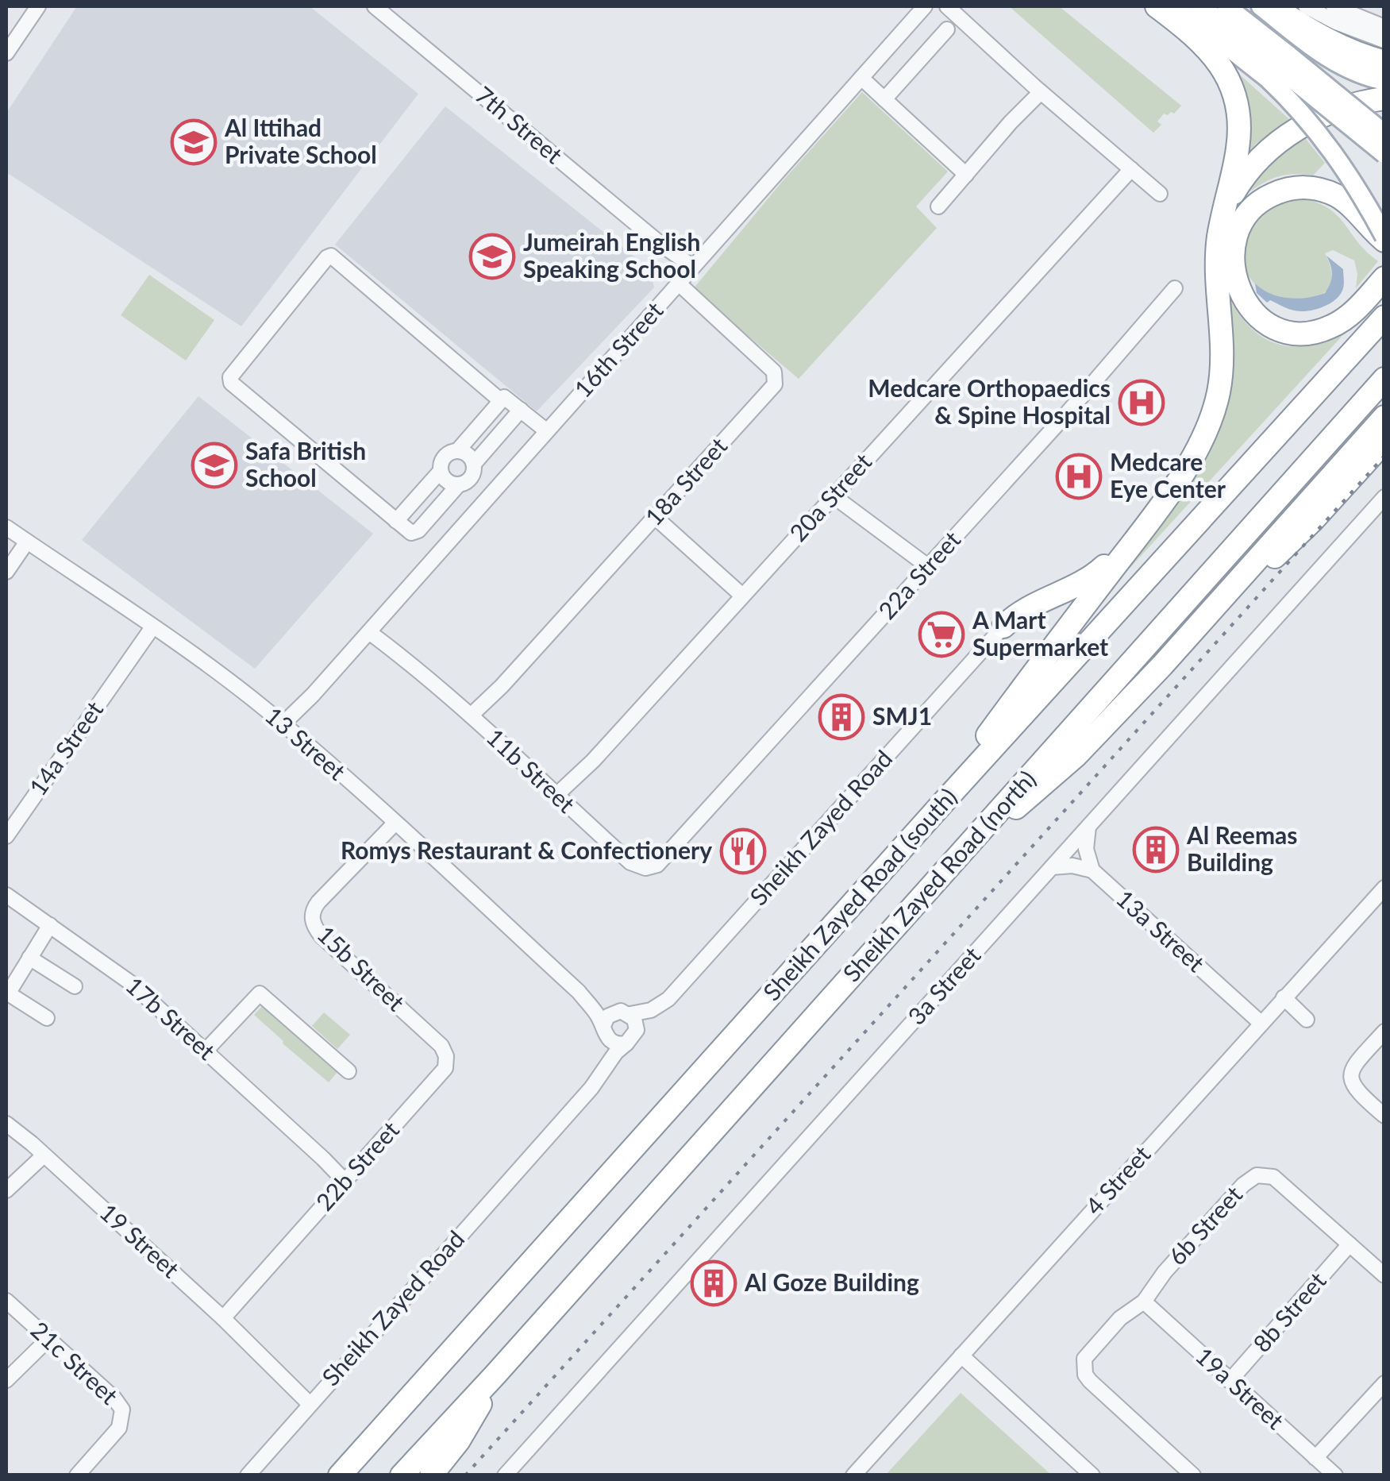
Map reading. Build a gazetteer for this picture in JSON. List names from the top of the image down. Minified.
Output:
{"streets":{"highway":["Sheikh Zayed Road (north)","Sheikh Zayed Road (south)"],"street":["7th Street","16th Street","18a Street","20a Street","22a Street","13 Street","14a Street","11b Street","Sheikh Zayed Road","13a Street","15b Street","3a Street","17b Street","22b Street","4 Street","6b Street","19 Street","8b Street","21c Street","19a Street"]},"crossings":[["7th Street","16th Street"],["7th Street","18a Street"],["16th Street","18a Street"],["16th Street","13 Street"],["16th Street","11b Street"],["18a Street","11b Street"],["20a Street","11b Street"],["22a Street","11b Street"],["13 Street","14a Street"],["13 Street","15b Street"],["Sheikh Zayed Road","19 Street"],["13a Street","4 Street"],["15b Street","22b Street"],["17b Street","22b Street"],["22b Street","19 Street"],["6b Street","8b Street"],["6b Street","19a Street"],["8b Street","19a Street"]],"places":{"school or university":["Al Ittihad Private School","Jumeirah English Speaking School","Safa British School"],"hospital":["Medcare Orthopaedics & Spine Hospital","Medcare Eye Center"],"supermarket":["A Mart Supermarket"],"building":["SMJ1","Al Reemas Building","Al Goze Building"],"restaurant":["Romys Restaurant & Confectionery"]}}
